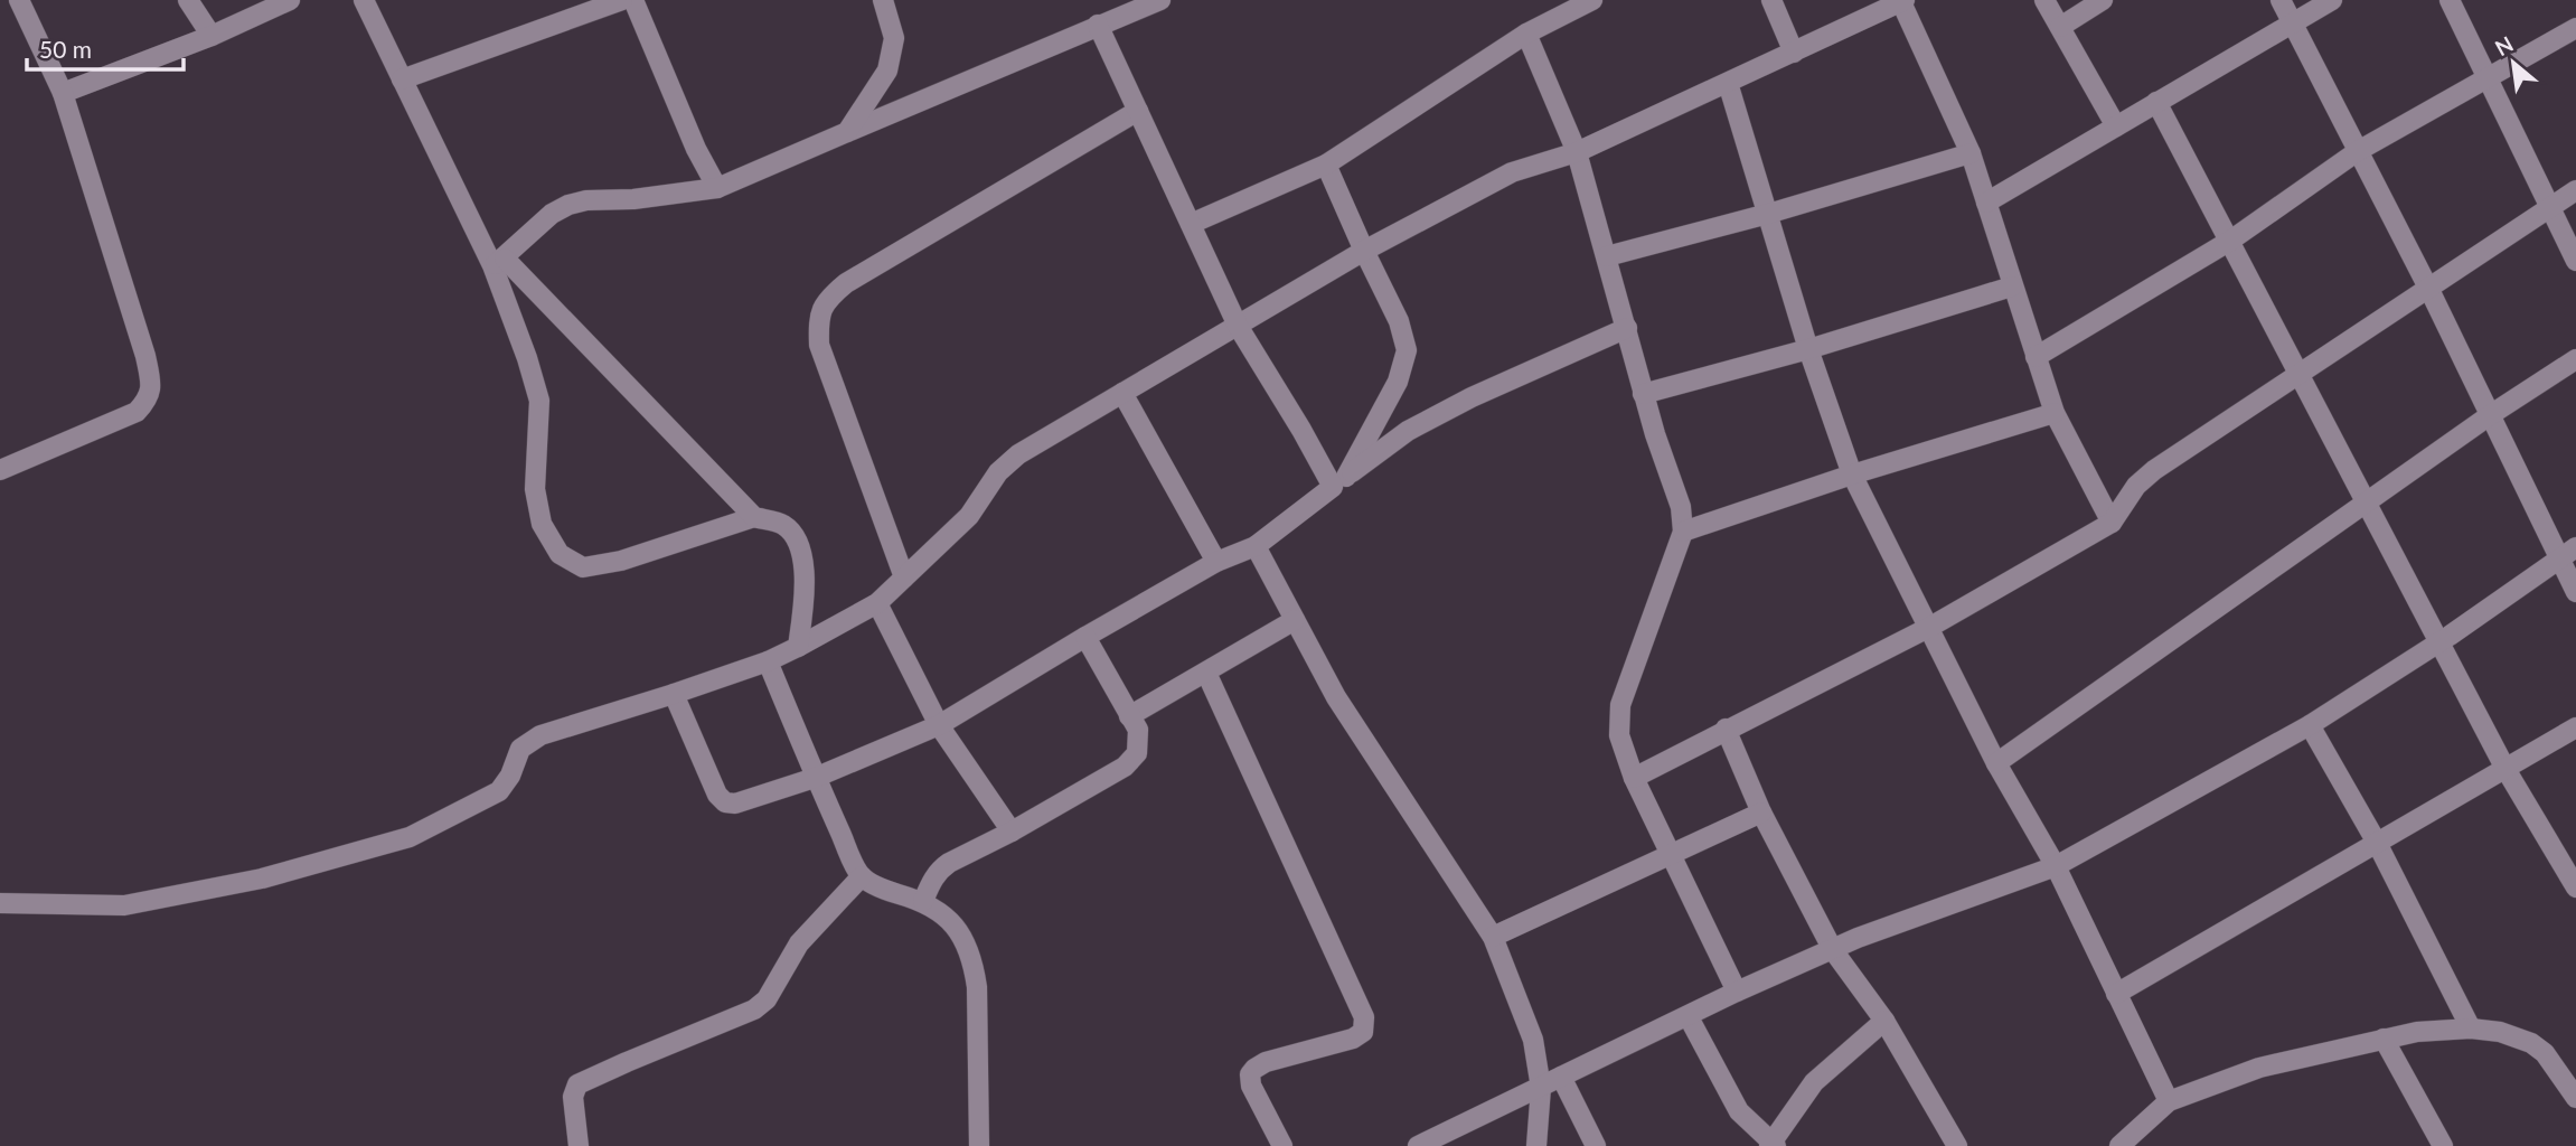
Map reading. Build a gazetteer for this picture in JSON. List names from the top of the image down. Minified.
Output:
{"scale_bar":"50 m","north":"top left"}
